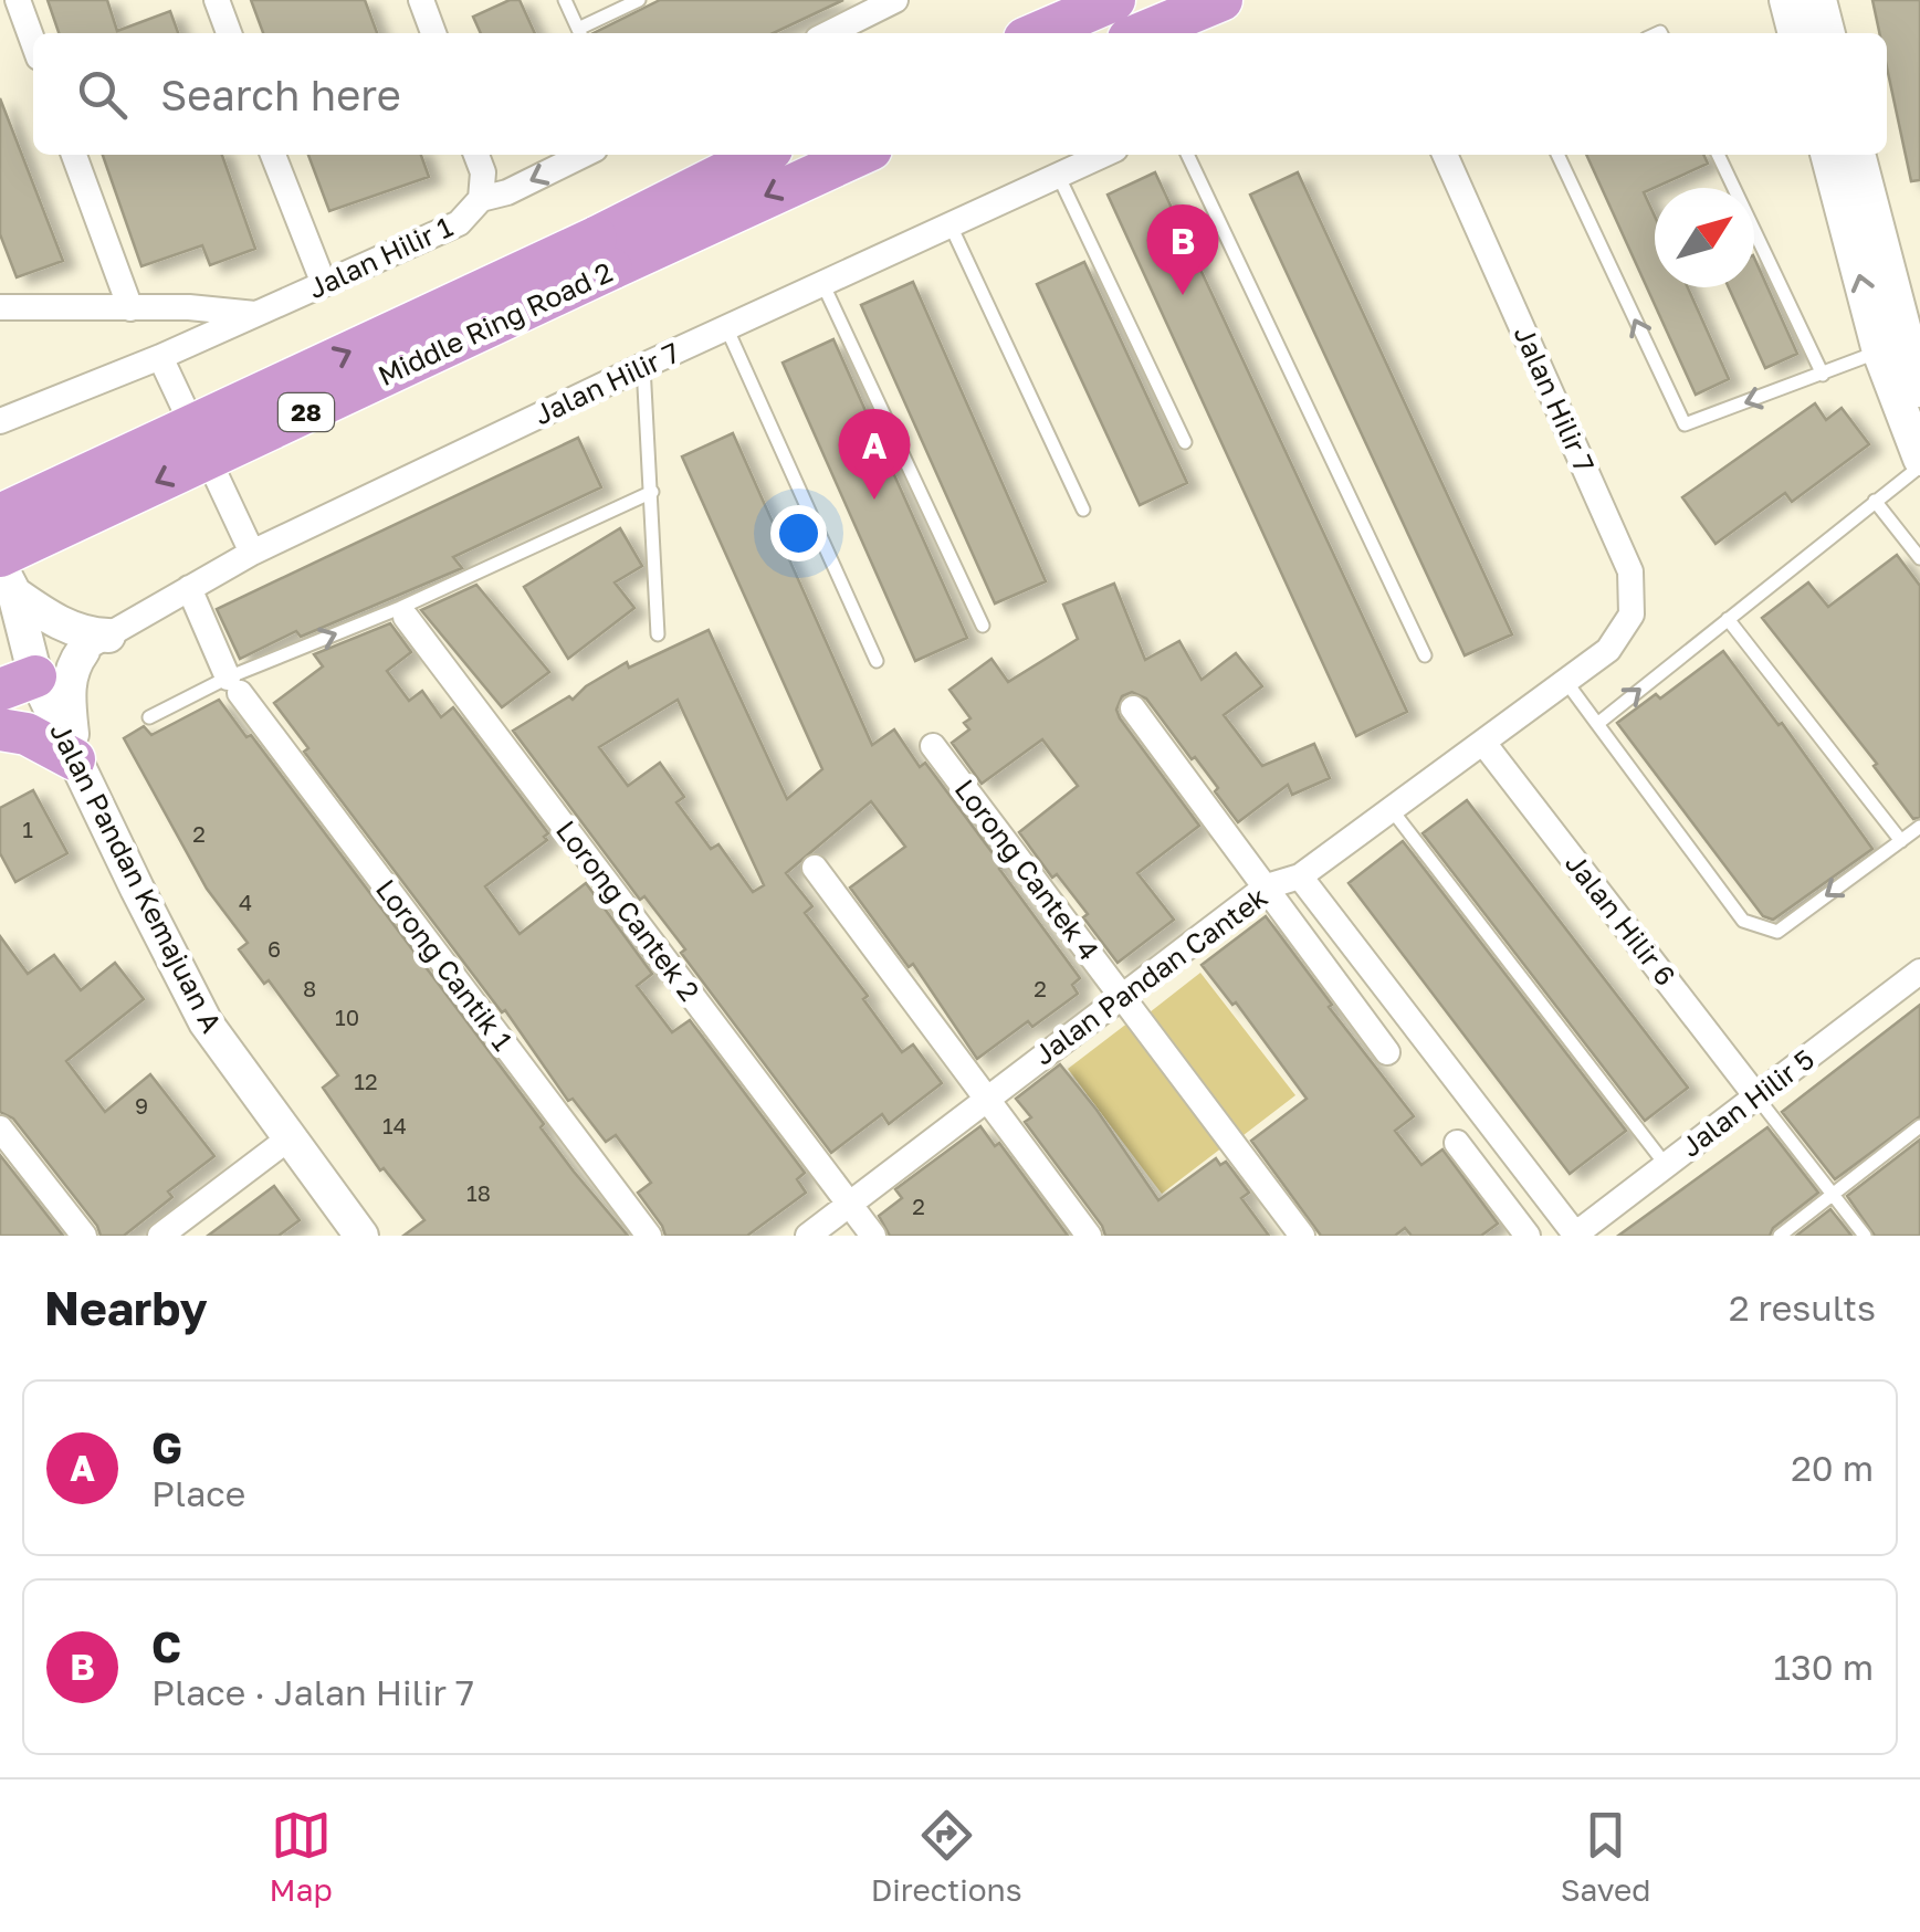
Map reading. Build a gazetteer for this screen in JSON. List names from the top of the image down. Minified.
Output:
{"streets":{"highway":["Middle Ring Road 2","28"],"street":["Jalan Hilir 1","Jalan Hilir 7","Lorong Cantek 4","Jalan Pandan Kemajuan A","Lorong Cantek 2","Jalan Hilir 6","Lorong Cantik 1","Jalan Pandan Cantek","Jalan Hilir 5"]},"crossings":[["Middle Ring Road 2","Jalan Pandan Kemajuan A"],["Jalan Hilir 7","Jalan Pandan Kemajuan A"],["Jalan Hilir 7","Lorong Cantik 1"],["Jalan Hilir 7","Jalan Pandan Cantek"],["Lorong Cantek 4","Jalan Pandan Cantek"],["Lorong Cantek 2","Jalan Pandan Cantek"],["Jalan Hilir 6","Jalan Pandan Cantek"],["Jalan Hilir 6","Jalan Hilir 5"]],"house_numbers":["1","2","4","6","8","2","10","12","9","14","18","2"],"north":"top right","page":{"search":"Search here","pins":["B","A"],"heading":["Nearby","2 results"],"list":[{"mark":"A","name":"G","note":"Place","value":"20 m"},{"mark":"B","name":"C","note":"Place · Jalan Hilir 7","value":"130 m"}],"nav":["Map","Directions","Saved"]}}
